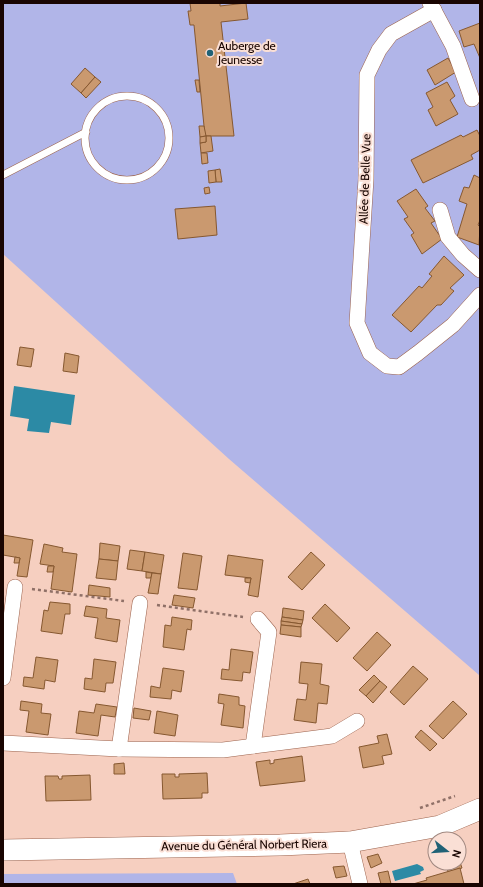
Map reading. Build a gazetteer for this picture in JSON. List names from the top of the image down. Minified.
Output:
{"streets":{"main road":["Avenue du Général Norbert Riera"],"street":["Allée de Belle Vue"]},"places":["Auberge de Jeunesse"],"north":"right"}
